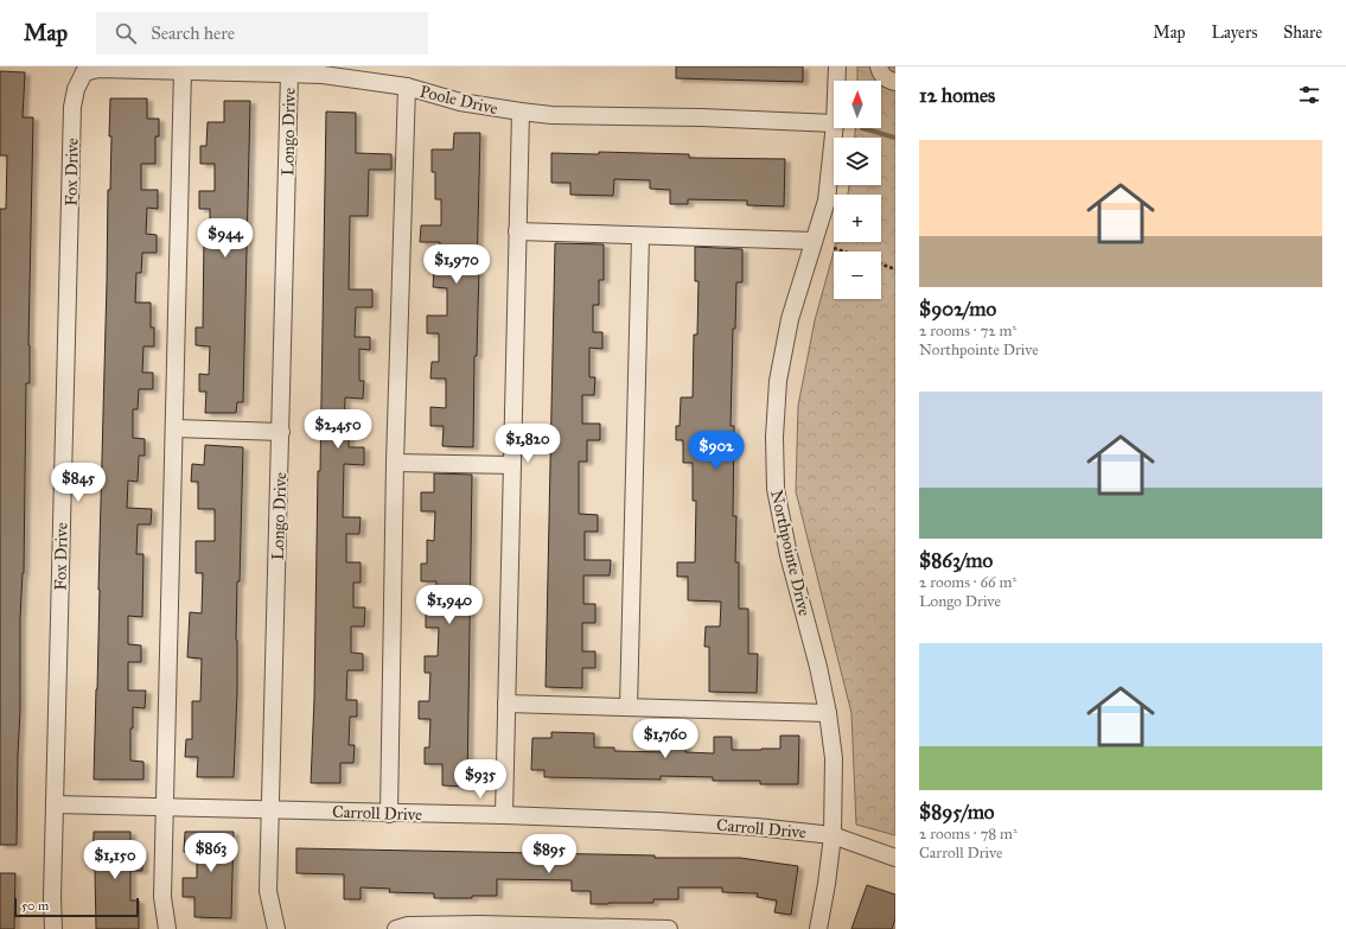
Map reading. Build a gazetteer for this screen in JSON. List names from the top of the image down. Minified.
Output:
{"streets":{"street":["Poole Drive","Longo Drive","Fox Drive","Northpointe Drive","Carroll Drive"]},"crossings":[["Poole Drive","Longo Drive"],["Poole Drive","Fox Drive"],["Longo Drive","Carroll Drive"],["Fox Drive","Carroll Drive"],["Northpointe Drive","Carroll Drive"]],"scale_bar":"50 m","north":"top","page":{"header":"Map","search":"Search here","nav":["Map","Layers","Share"],"heading":"12 homes","map_buttons":["+","−"],"list":[{"name":"$902/mo","note":"2 rooms · 72 m² · Northpointe Drive"},{"name":"$863/mo","note":"2 rooms · 66 m² · Longo Drive"},{"name":"$895/mo","note":"2 rooms · 78 m² · Carroll Drive"}],"price":["$944","$1,970","$2,450","$1,820","$902","$845","$1,940","$1,760","$935","$863","$895","$1,150"],"scale":"50 m"}}
